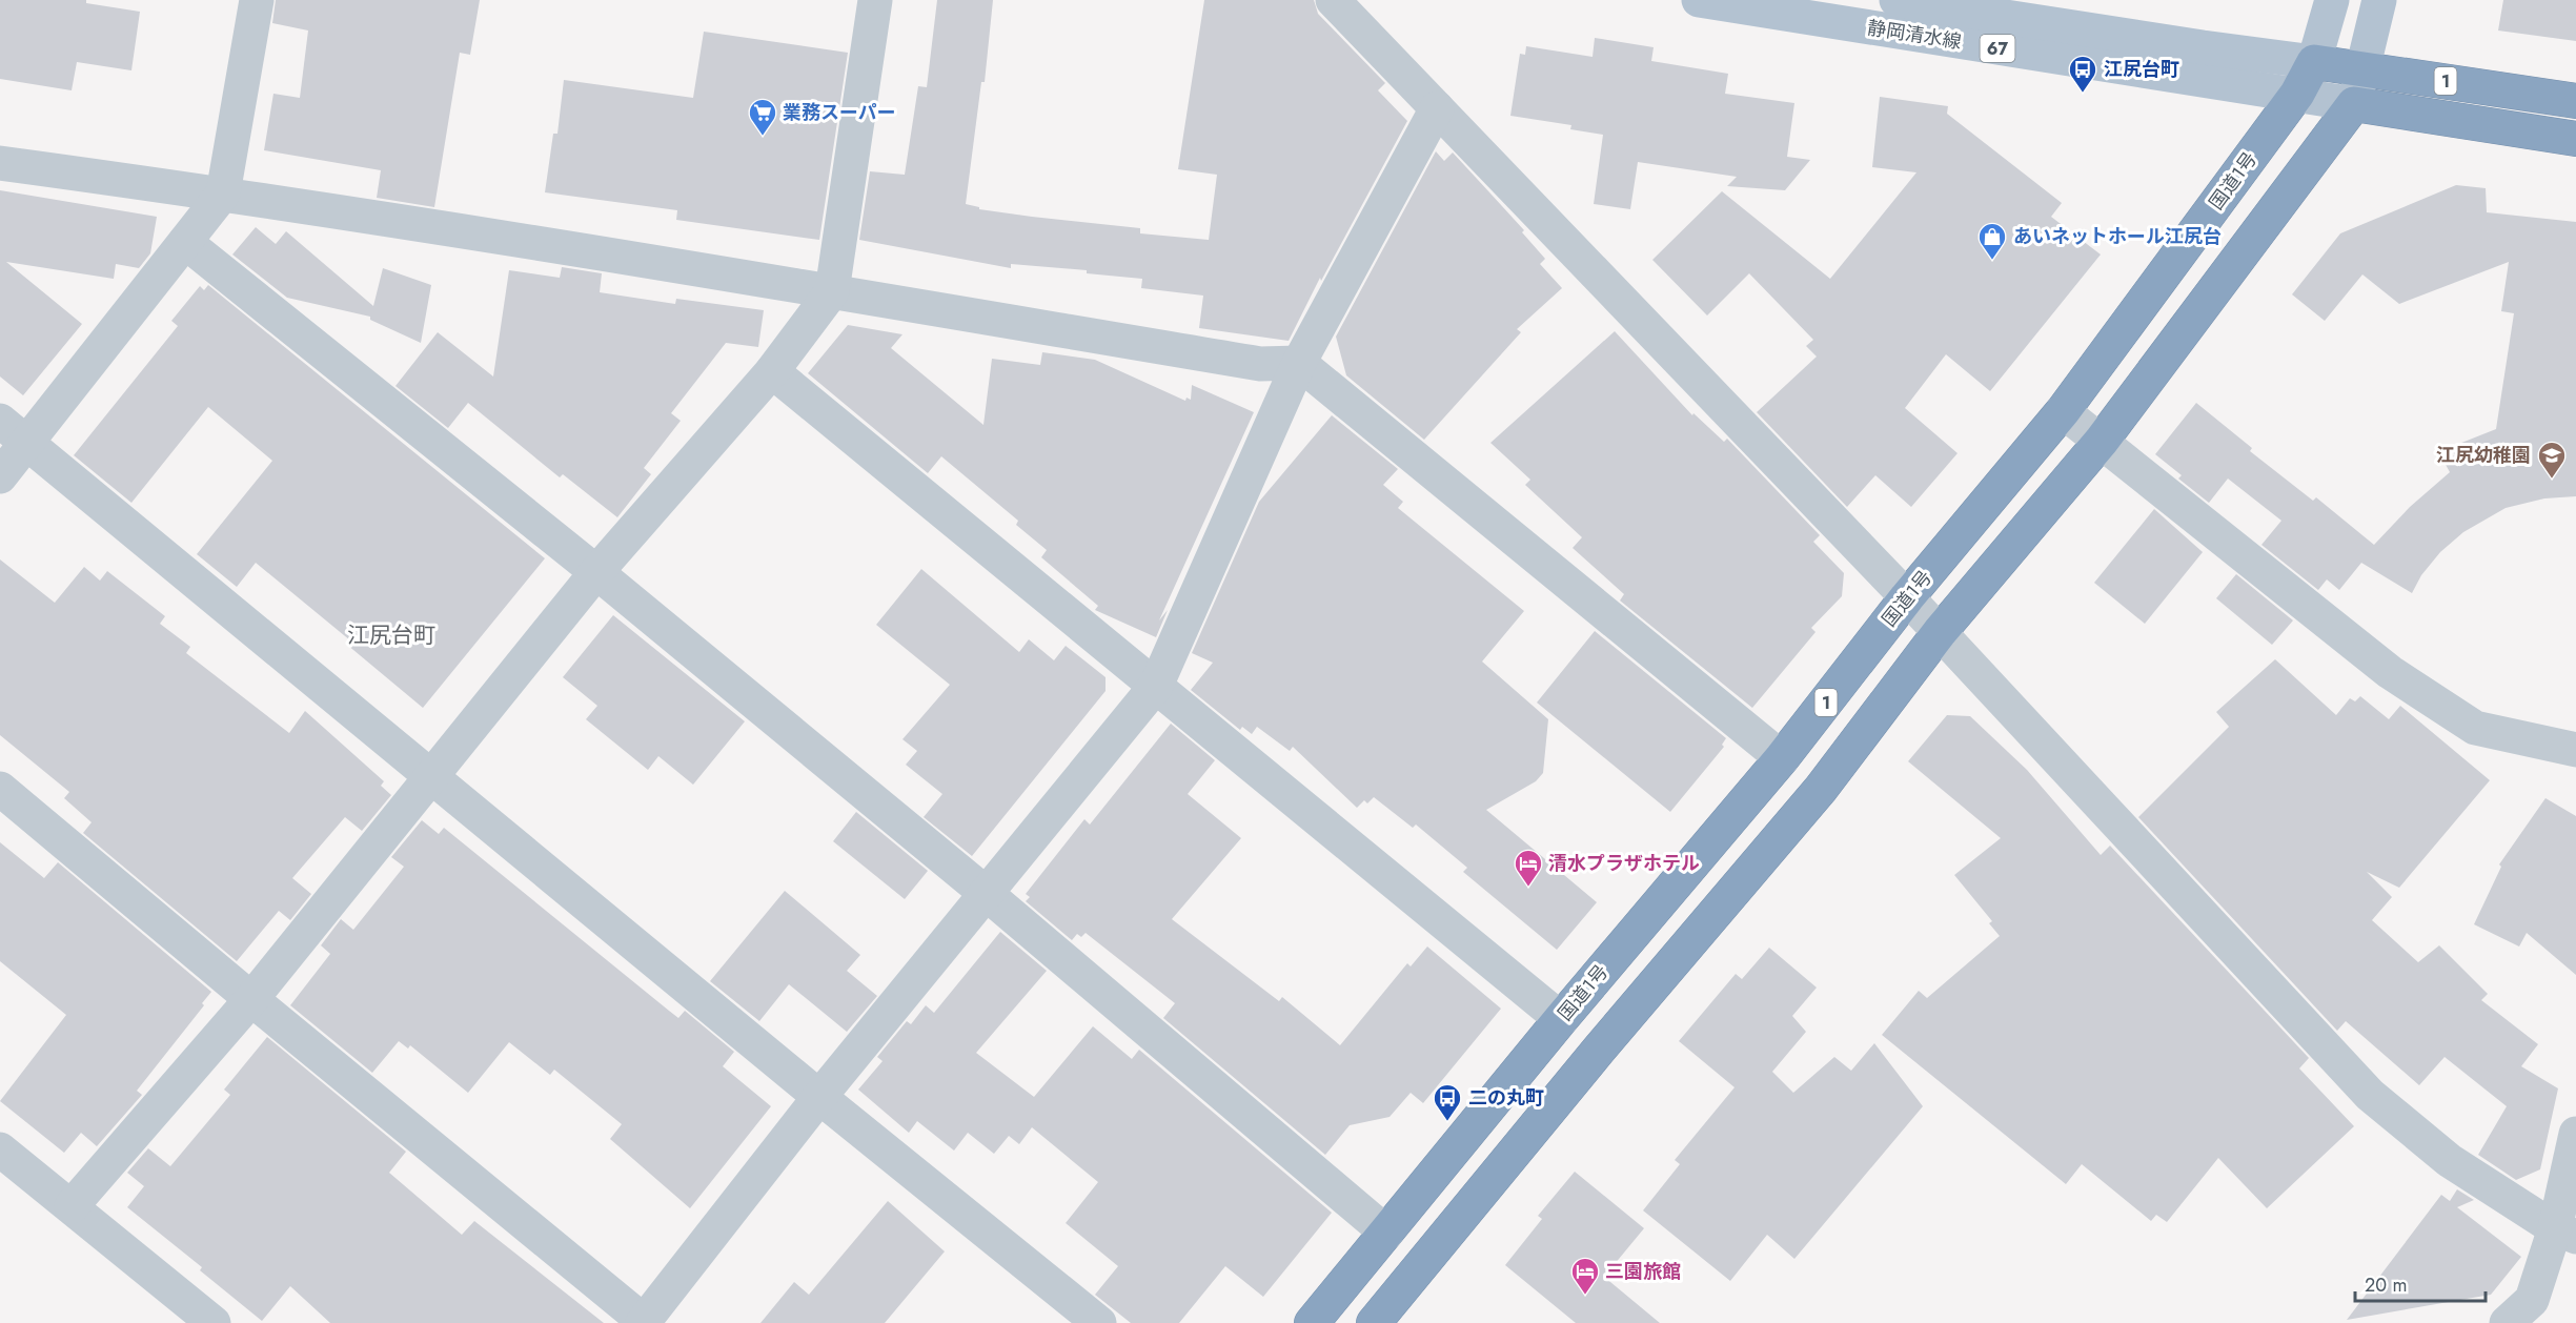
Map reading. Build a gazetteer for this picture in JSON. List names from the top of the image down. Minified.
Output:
{"streets":{"highway":["1","国道1号"],"main road":["静岡清水線","67"]},"crossings":[["静岡清水線","1"],["静岡清水線","国道1号"],["1","国道1号"]],"districts":["江尻台町"],"places":{"bus stop":["江尻台町","二の丸町"],"supermarket":["業務スーパー"],"shop":["あいネットホール江尻台"],"school or university":["江尻幼稚園"],"hotel":["清水プラザホテル","三園旅館"]},"scale_bar":"20 m"}
